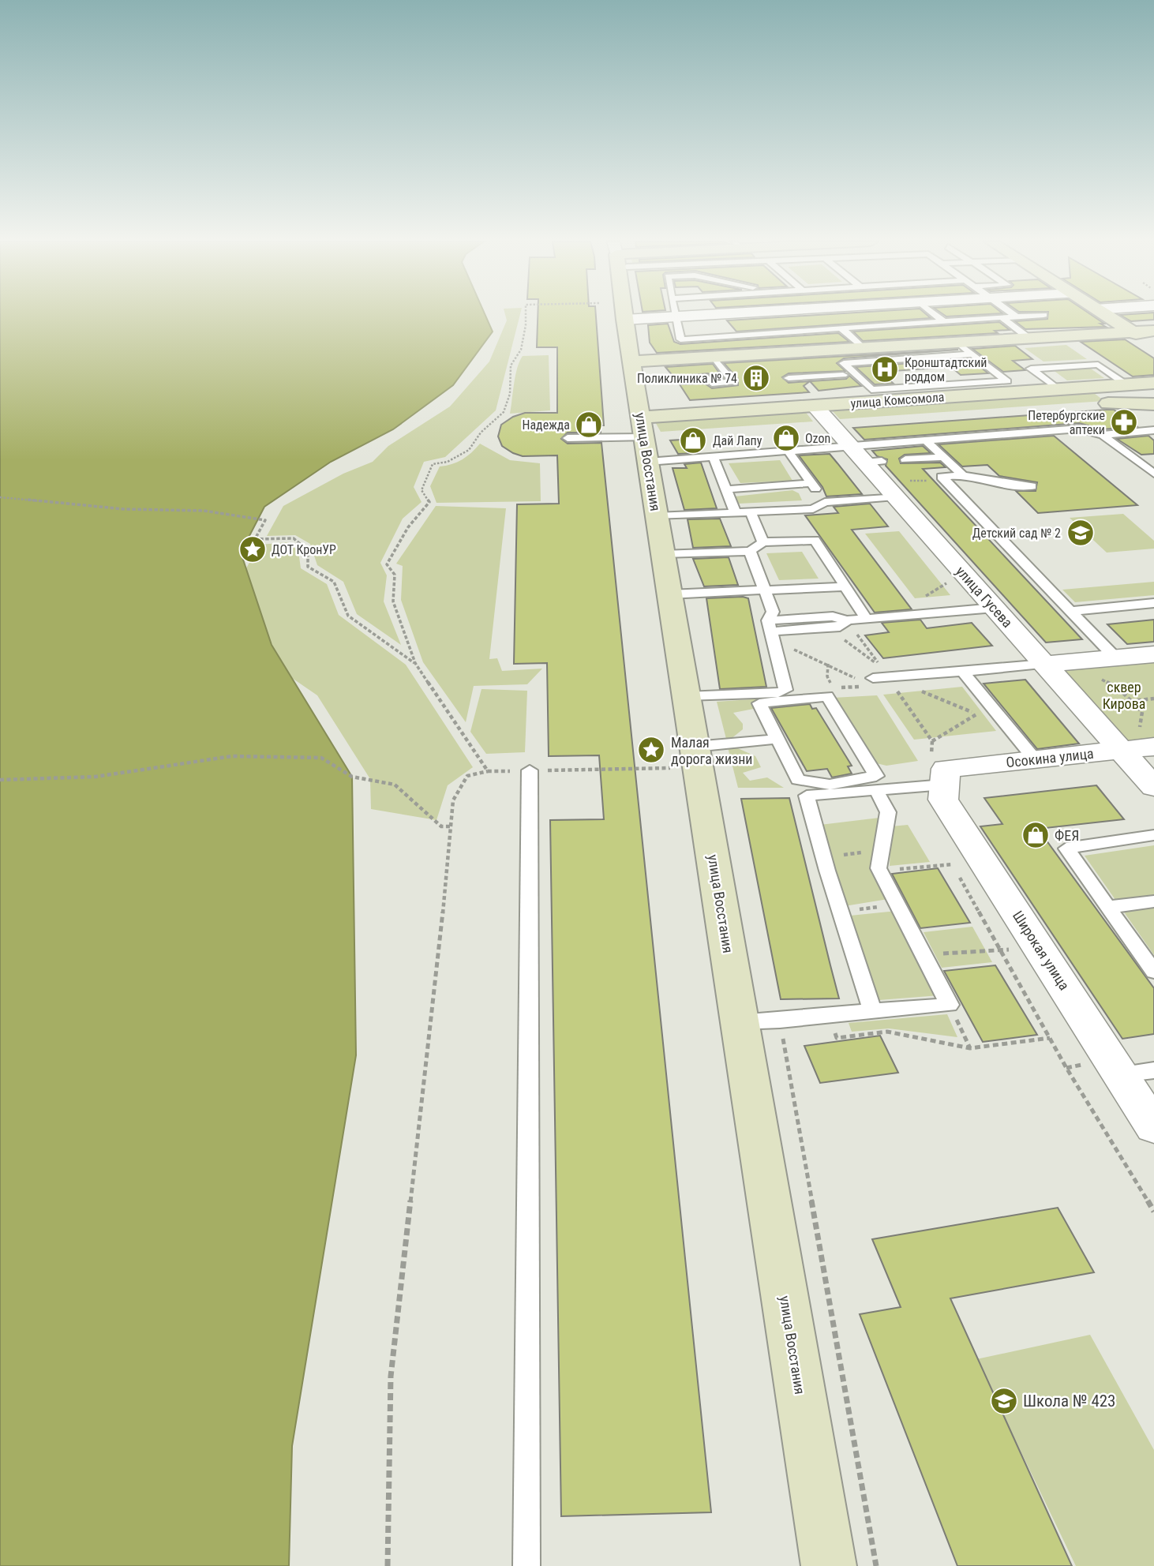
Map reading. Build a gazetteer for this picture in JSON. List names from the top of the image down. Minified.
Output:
{"streets":{"street":["улица Комсомола","улица Восстания","улица Гусева","Осокина улица","Широкая улица"]},"crossings":[["улица Комсомола","улица Восстания"],["улица Комсомола","улица Гусева"],["улица Гусева","Осокина улица"],["Осокина улица","Широкая улица"]],"parks":["сквер Кирова"],"places":{"hospital":["Кронштадтский роддом"],"building":["Поликлиника № 74"],"pharmacy":["Петербургские аптеки"],"shop":["Надежда","Ozon","Дай Лапу","ФЕЯ"],"school or university":["Детский сад № 2","Школа № 423"],"place":["ДОТ КронУР","Малая дорога жизни"]}}
